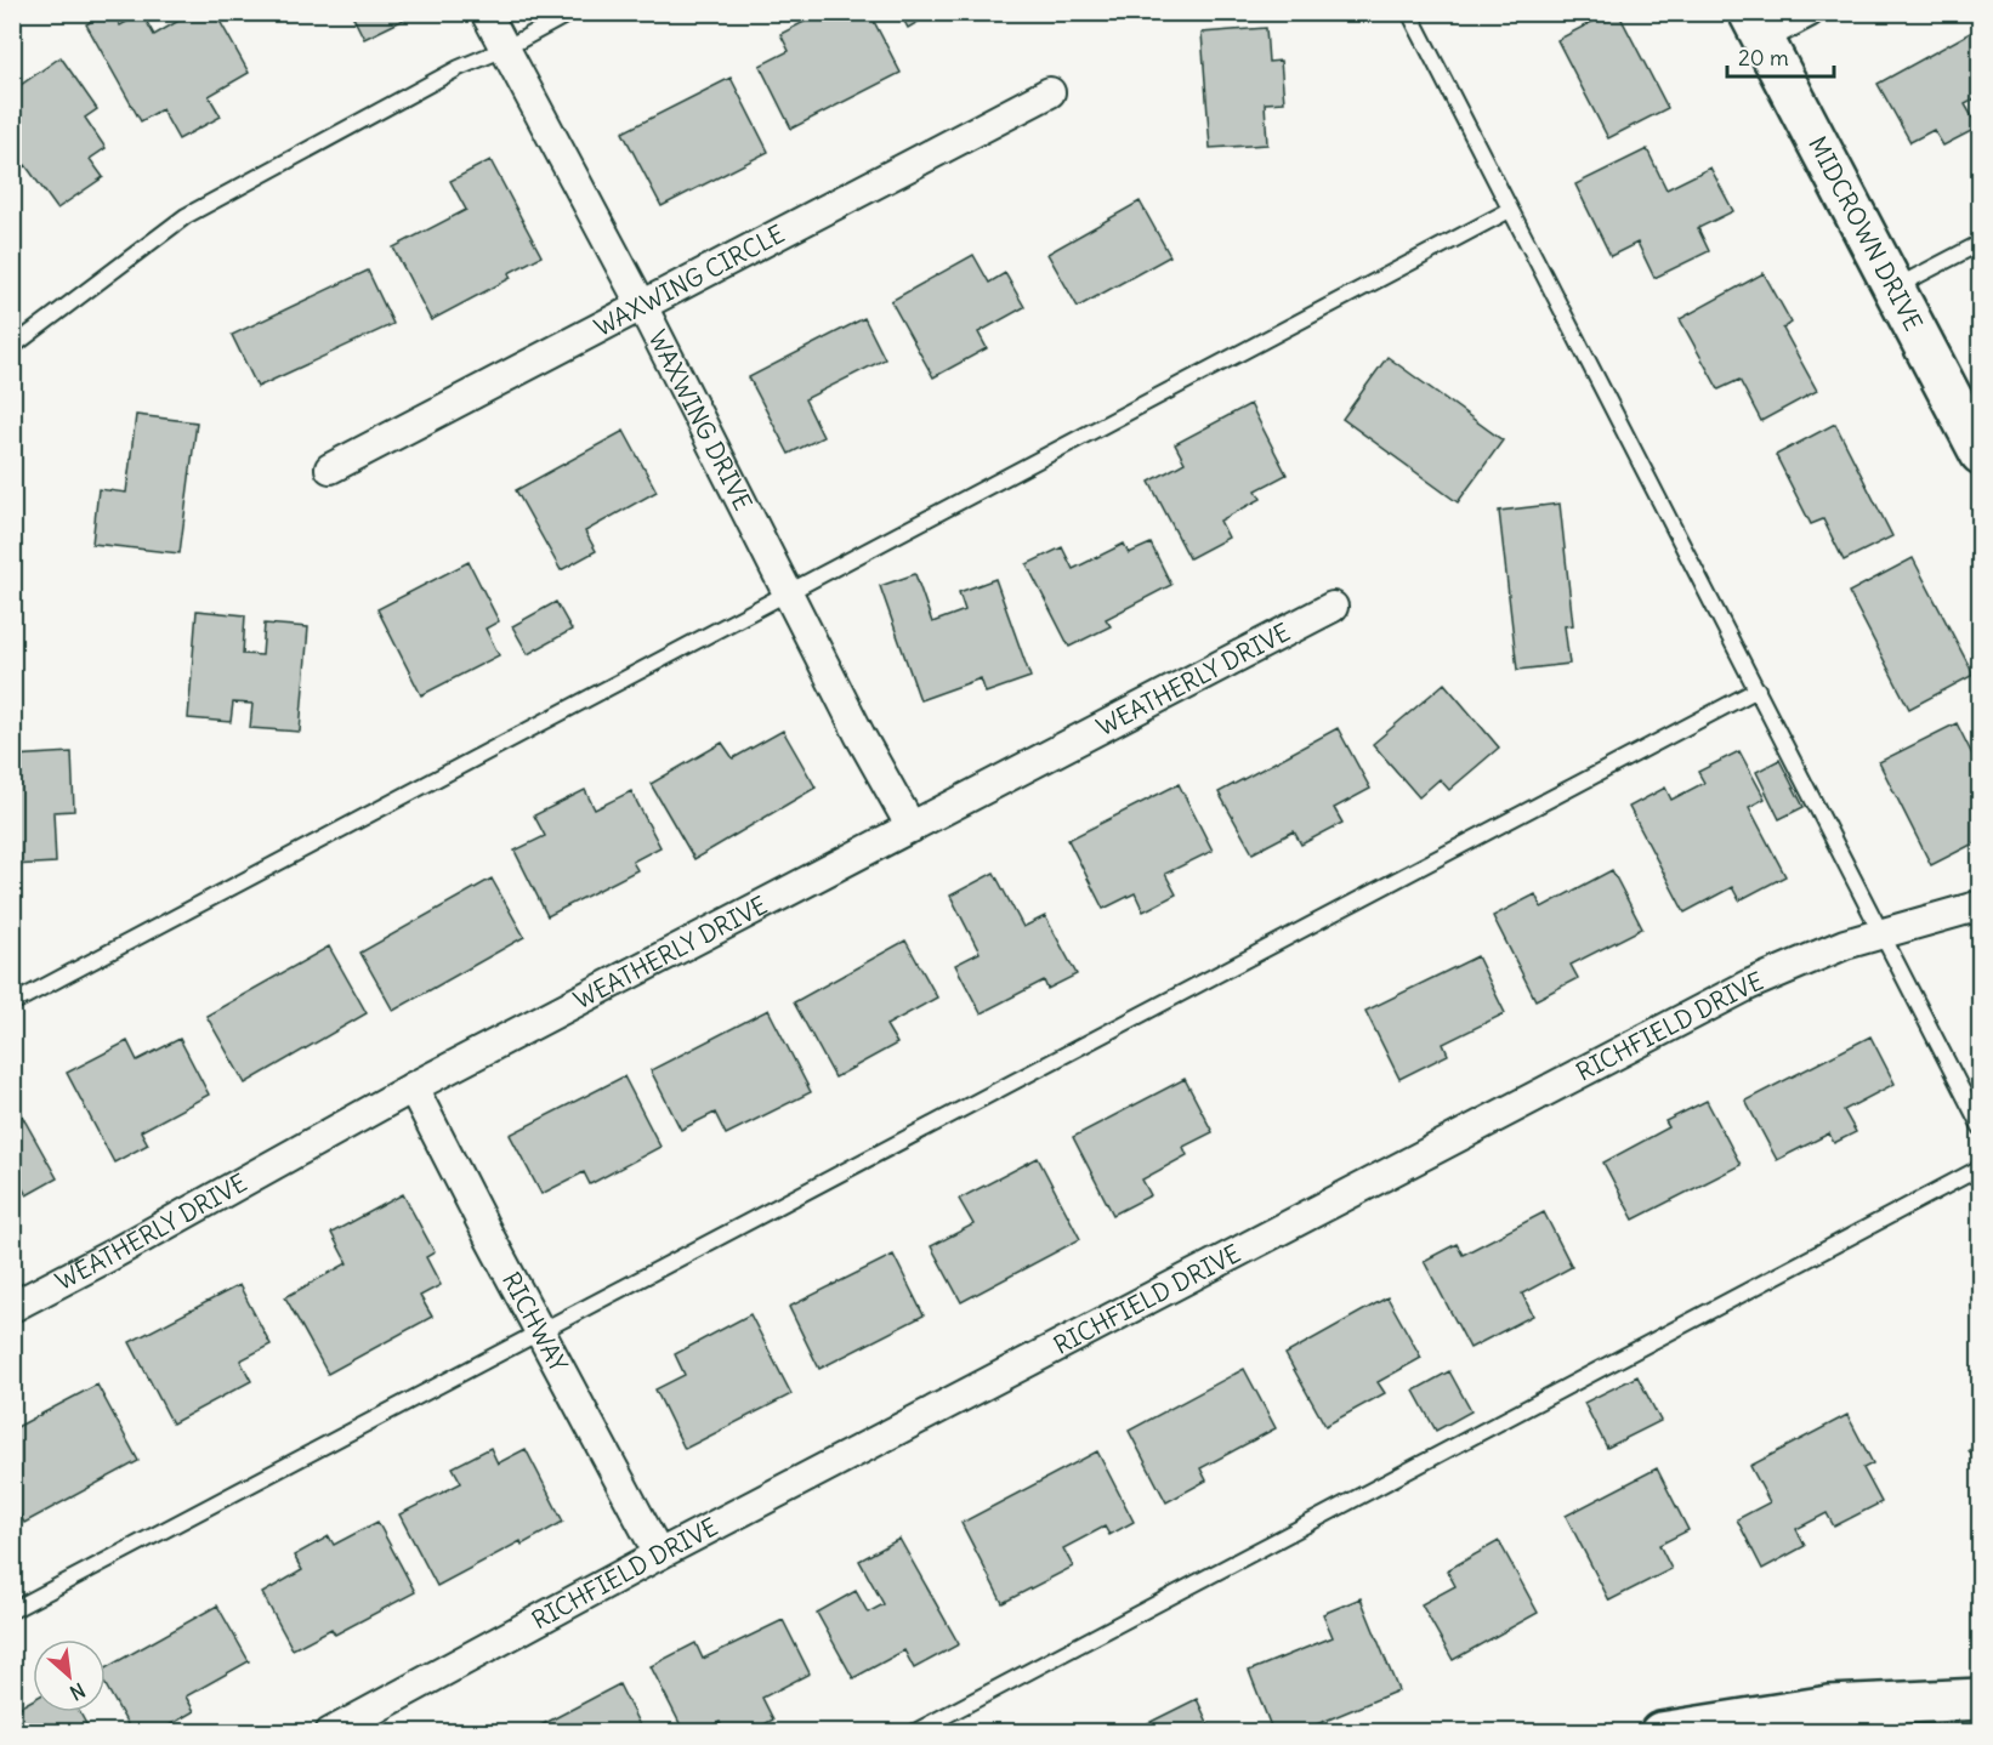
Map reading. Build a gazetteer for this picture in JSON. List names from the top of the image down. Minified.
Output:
{"streets":{"street":["MIDCROWN DRIVE","WAXWING CIRCLE","WAXWING DRIVE","WEATHERLY DRIVE","RICHFIELD DRIVE","RICHWAY"]},"crossings":[["WAXWING CIRCLE","WAXWING DRIVE"],["WAXWING DRIVE","WEATHERLY DRIVE"],["WEATHERLY DRIVE","RICHWAY"],["RICHFIELD DRIVE","RICHWAY"]],"scale_bar":"20 m","north":"bottom right"}
